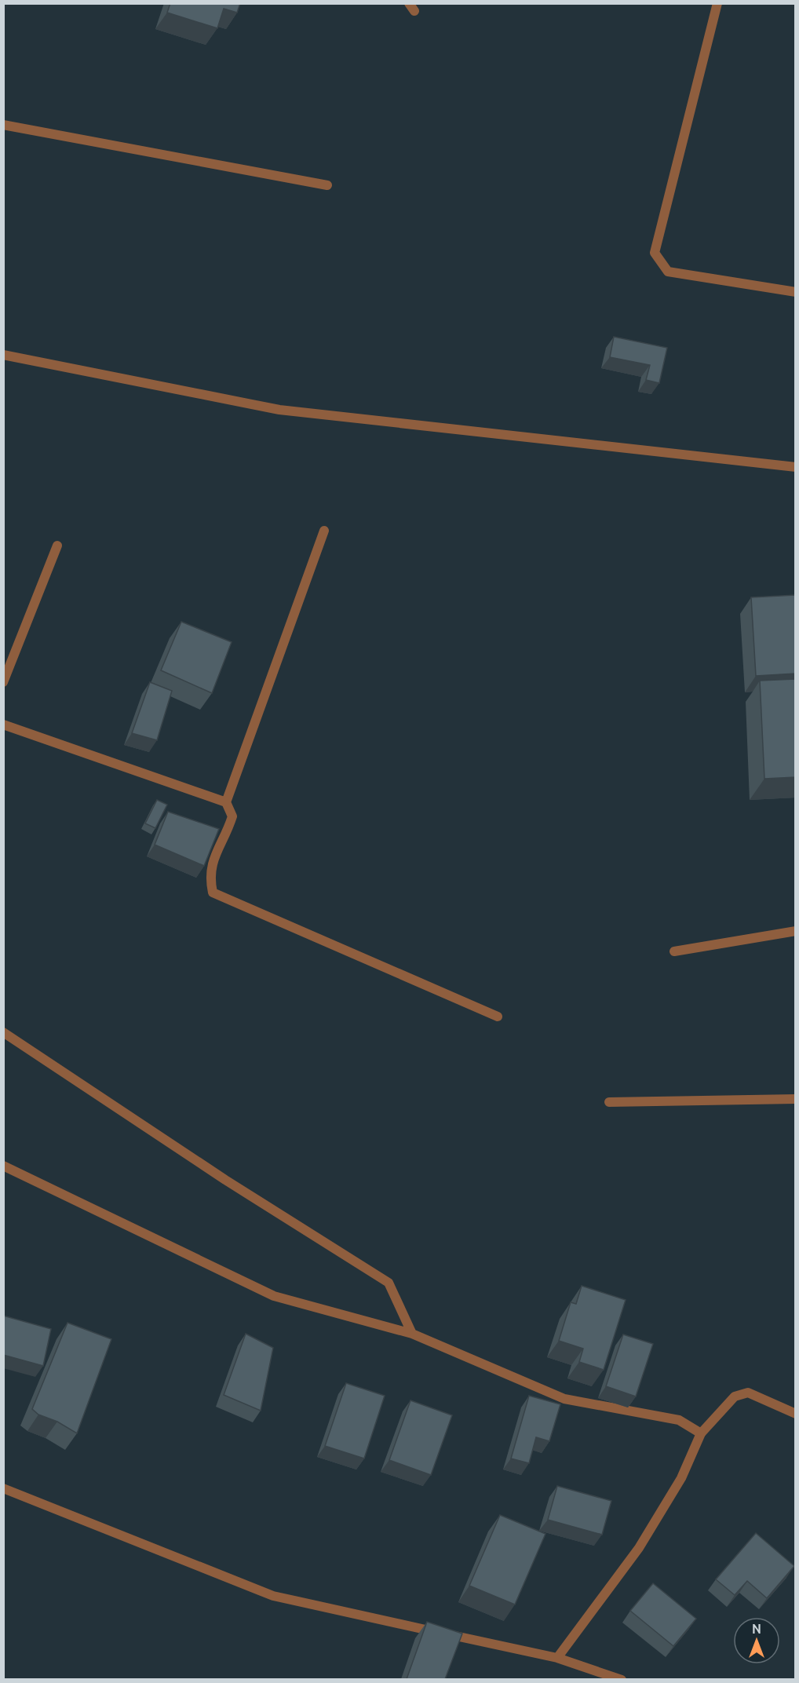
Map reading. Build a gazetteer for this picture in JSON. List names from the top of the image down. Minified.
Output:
{"north":"top"}
